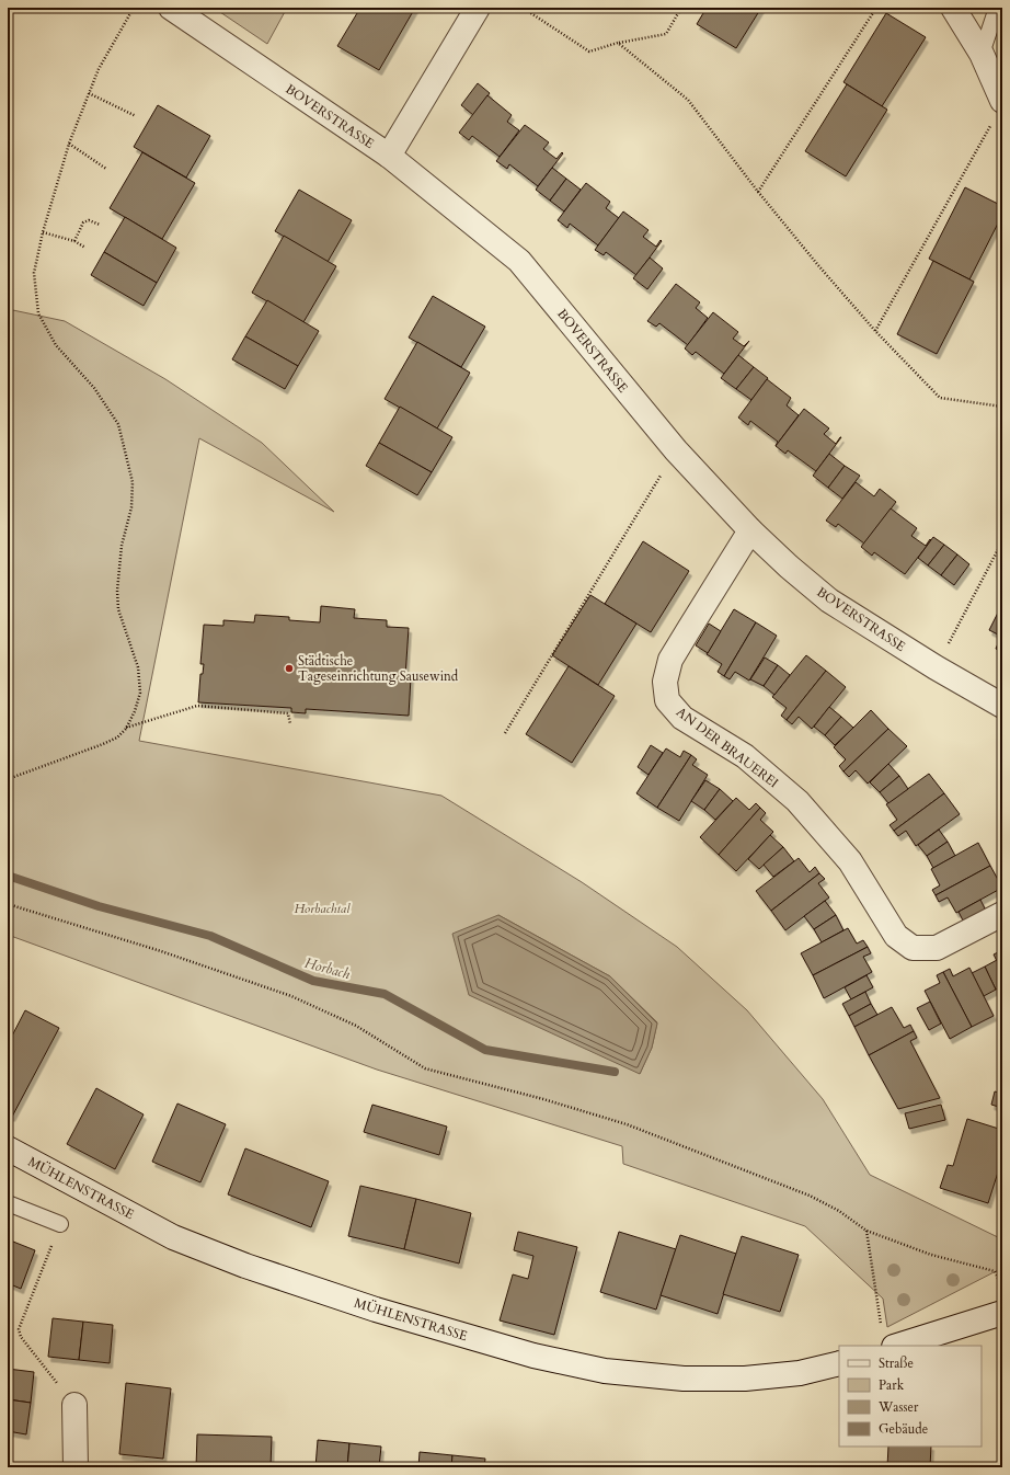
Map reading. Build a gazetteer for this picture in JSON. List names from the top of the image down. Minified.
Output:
{"streets":{"street":["BOVERSTRASSE","AN DER BRAUEREI","MÜHLENSTRASSE"]},"crossings":[["BOVERSTRASSE","AN DER BRAUEREI"]],"water":["Horbach"],"parks":["Horbachtal"],"places":["Städtische Tageseinrichtung Sausewind"],"legend":["Straße","Park","Wasser","Gebäude"]}
